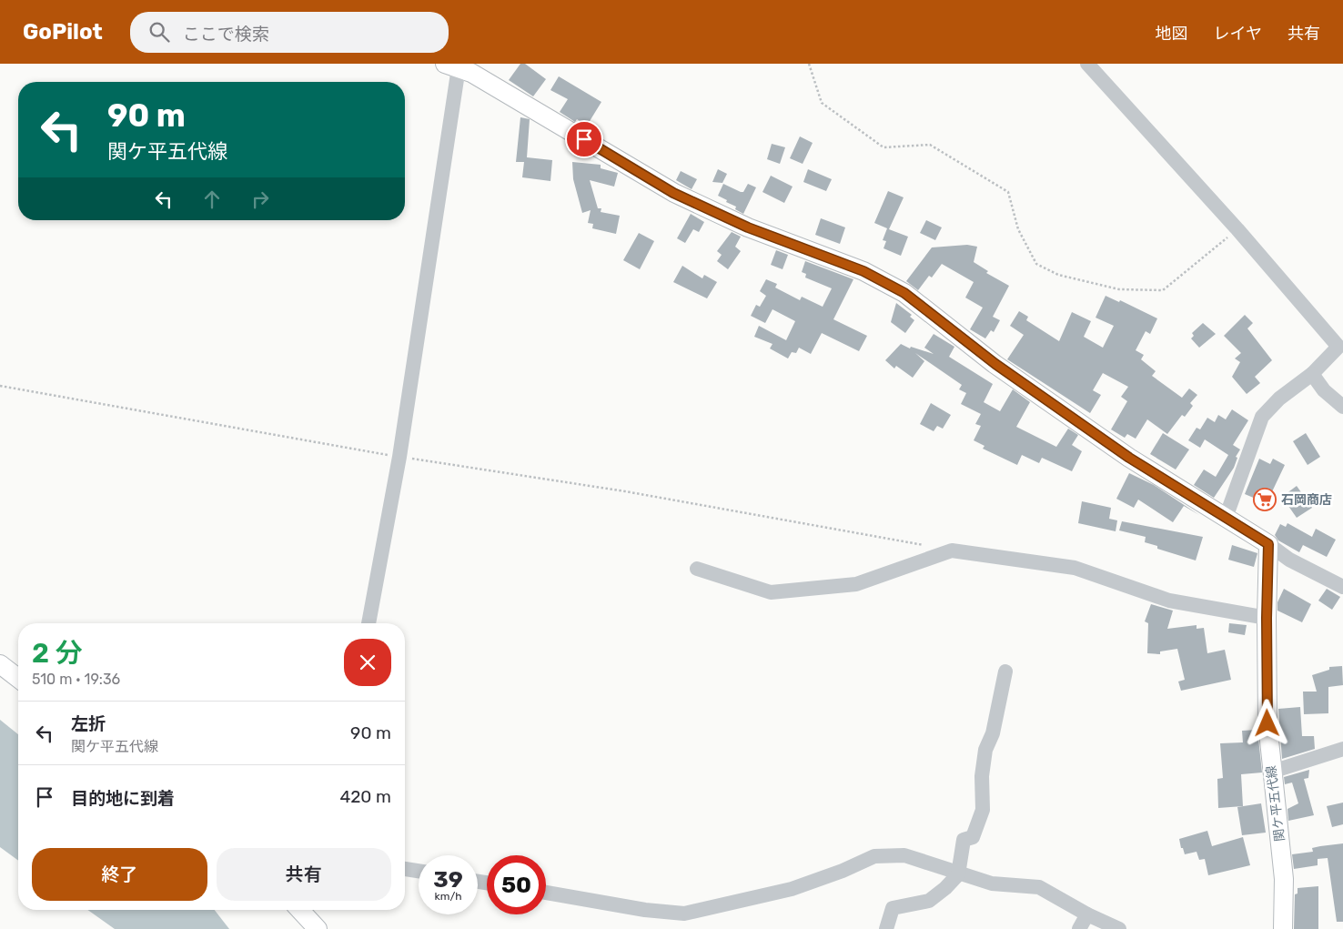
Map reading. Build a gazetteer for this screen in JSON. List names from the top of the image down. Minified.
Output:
{"streets":{"main road":["関ケ平五代線"]},"places":{"supermarket":["石岡商店"]},"page":{"header":"GoPilot","search":"ここで検索","nav":["地図","レイヤ","共有"],"turn":["90 m","関ケ平五代線"],"heading":["2 分","510 m · 19:36"],"list":[{"name":"左折","note":"関ケ平五代線","value":"90 m"},{"name":"目的地に到着","value":"420 m"}],"buttons":["終了","共有"],"speed":"39 km/h","limit":"50"}}
